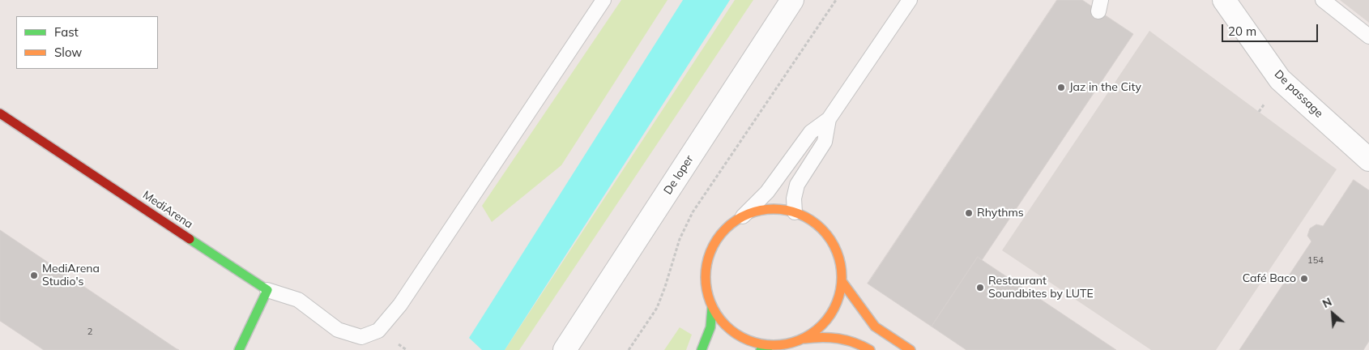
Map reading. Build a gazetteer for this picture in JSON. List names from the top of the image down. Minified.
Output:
{"streets":{"main road":["MediArena"],"street":["De passage","De loper"]},"places":["Jaz in the City","Rhythms","MediArena Studio's","Café Baco","Restaurant Soundbites by LUTE"],"house_numbers":["154","2"],"legend":["Fast","Slow"],"scale_bar":"20 m","north":"top left"}
